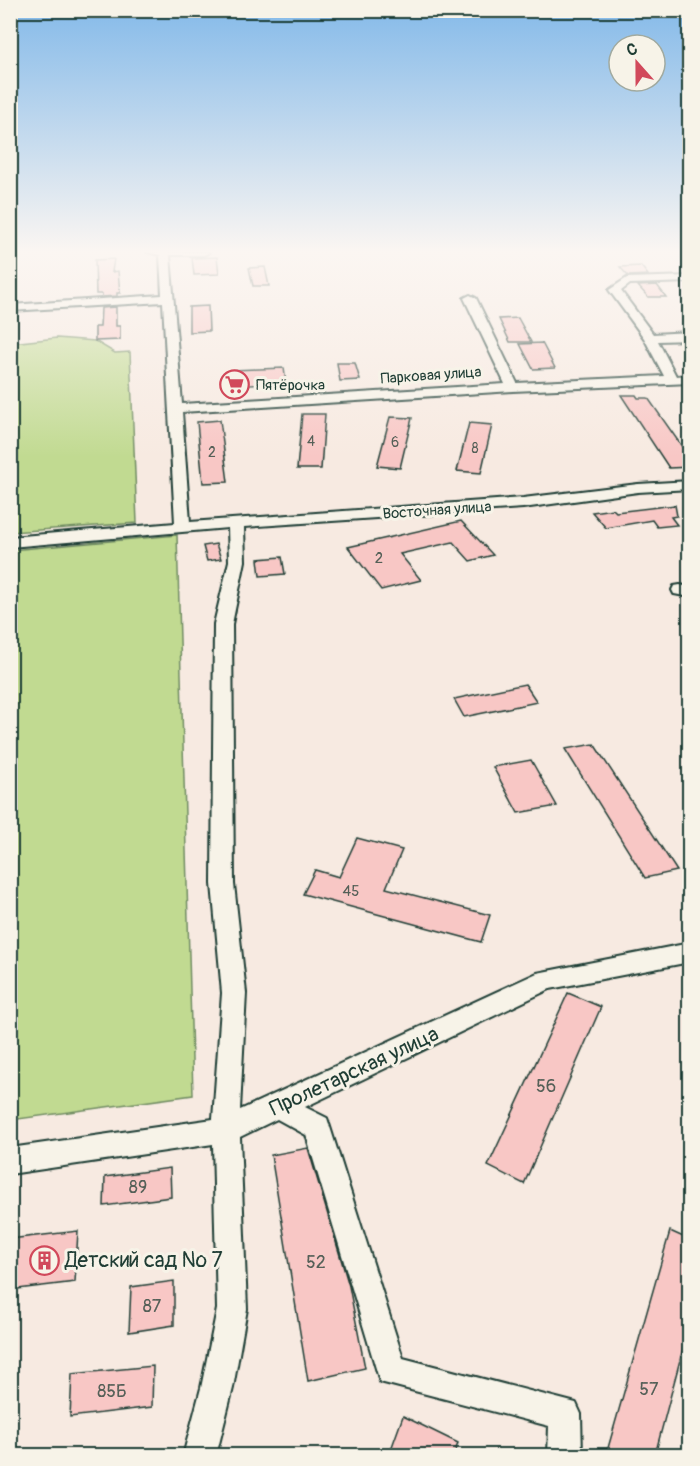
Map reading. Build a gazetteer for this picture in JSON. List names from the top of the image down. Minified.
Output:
{"streets":{"street":["Парковая улица","Восточная улица","Пролетарская улица"]},"places":{"supermarket":["Пятёрочка"],"building":["Детский сад № 7"]},"house_numbers":["4","6","8","2","2","45","56","89","52","87","57","85Б"],"north":"top"}
